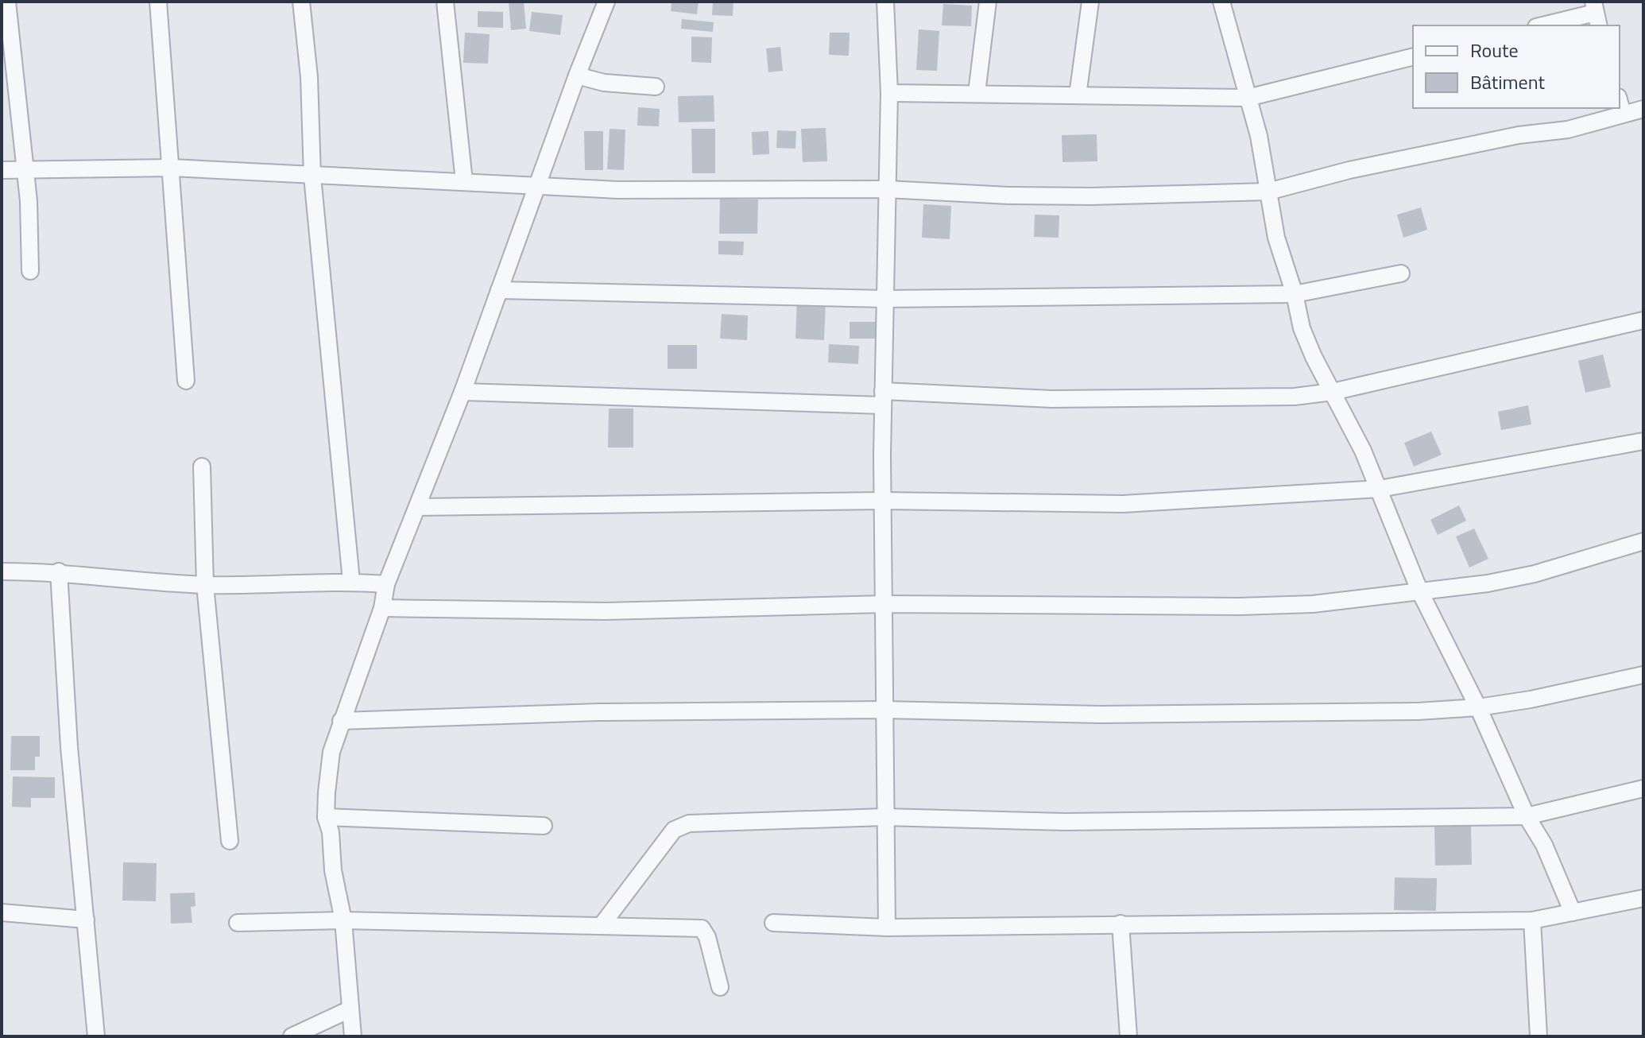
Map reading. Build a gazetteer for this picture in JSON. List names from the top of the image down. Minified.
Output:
{"legend":["Route","Bâtiment"]}
